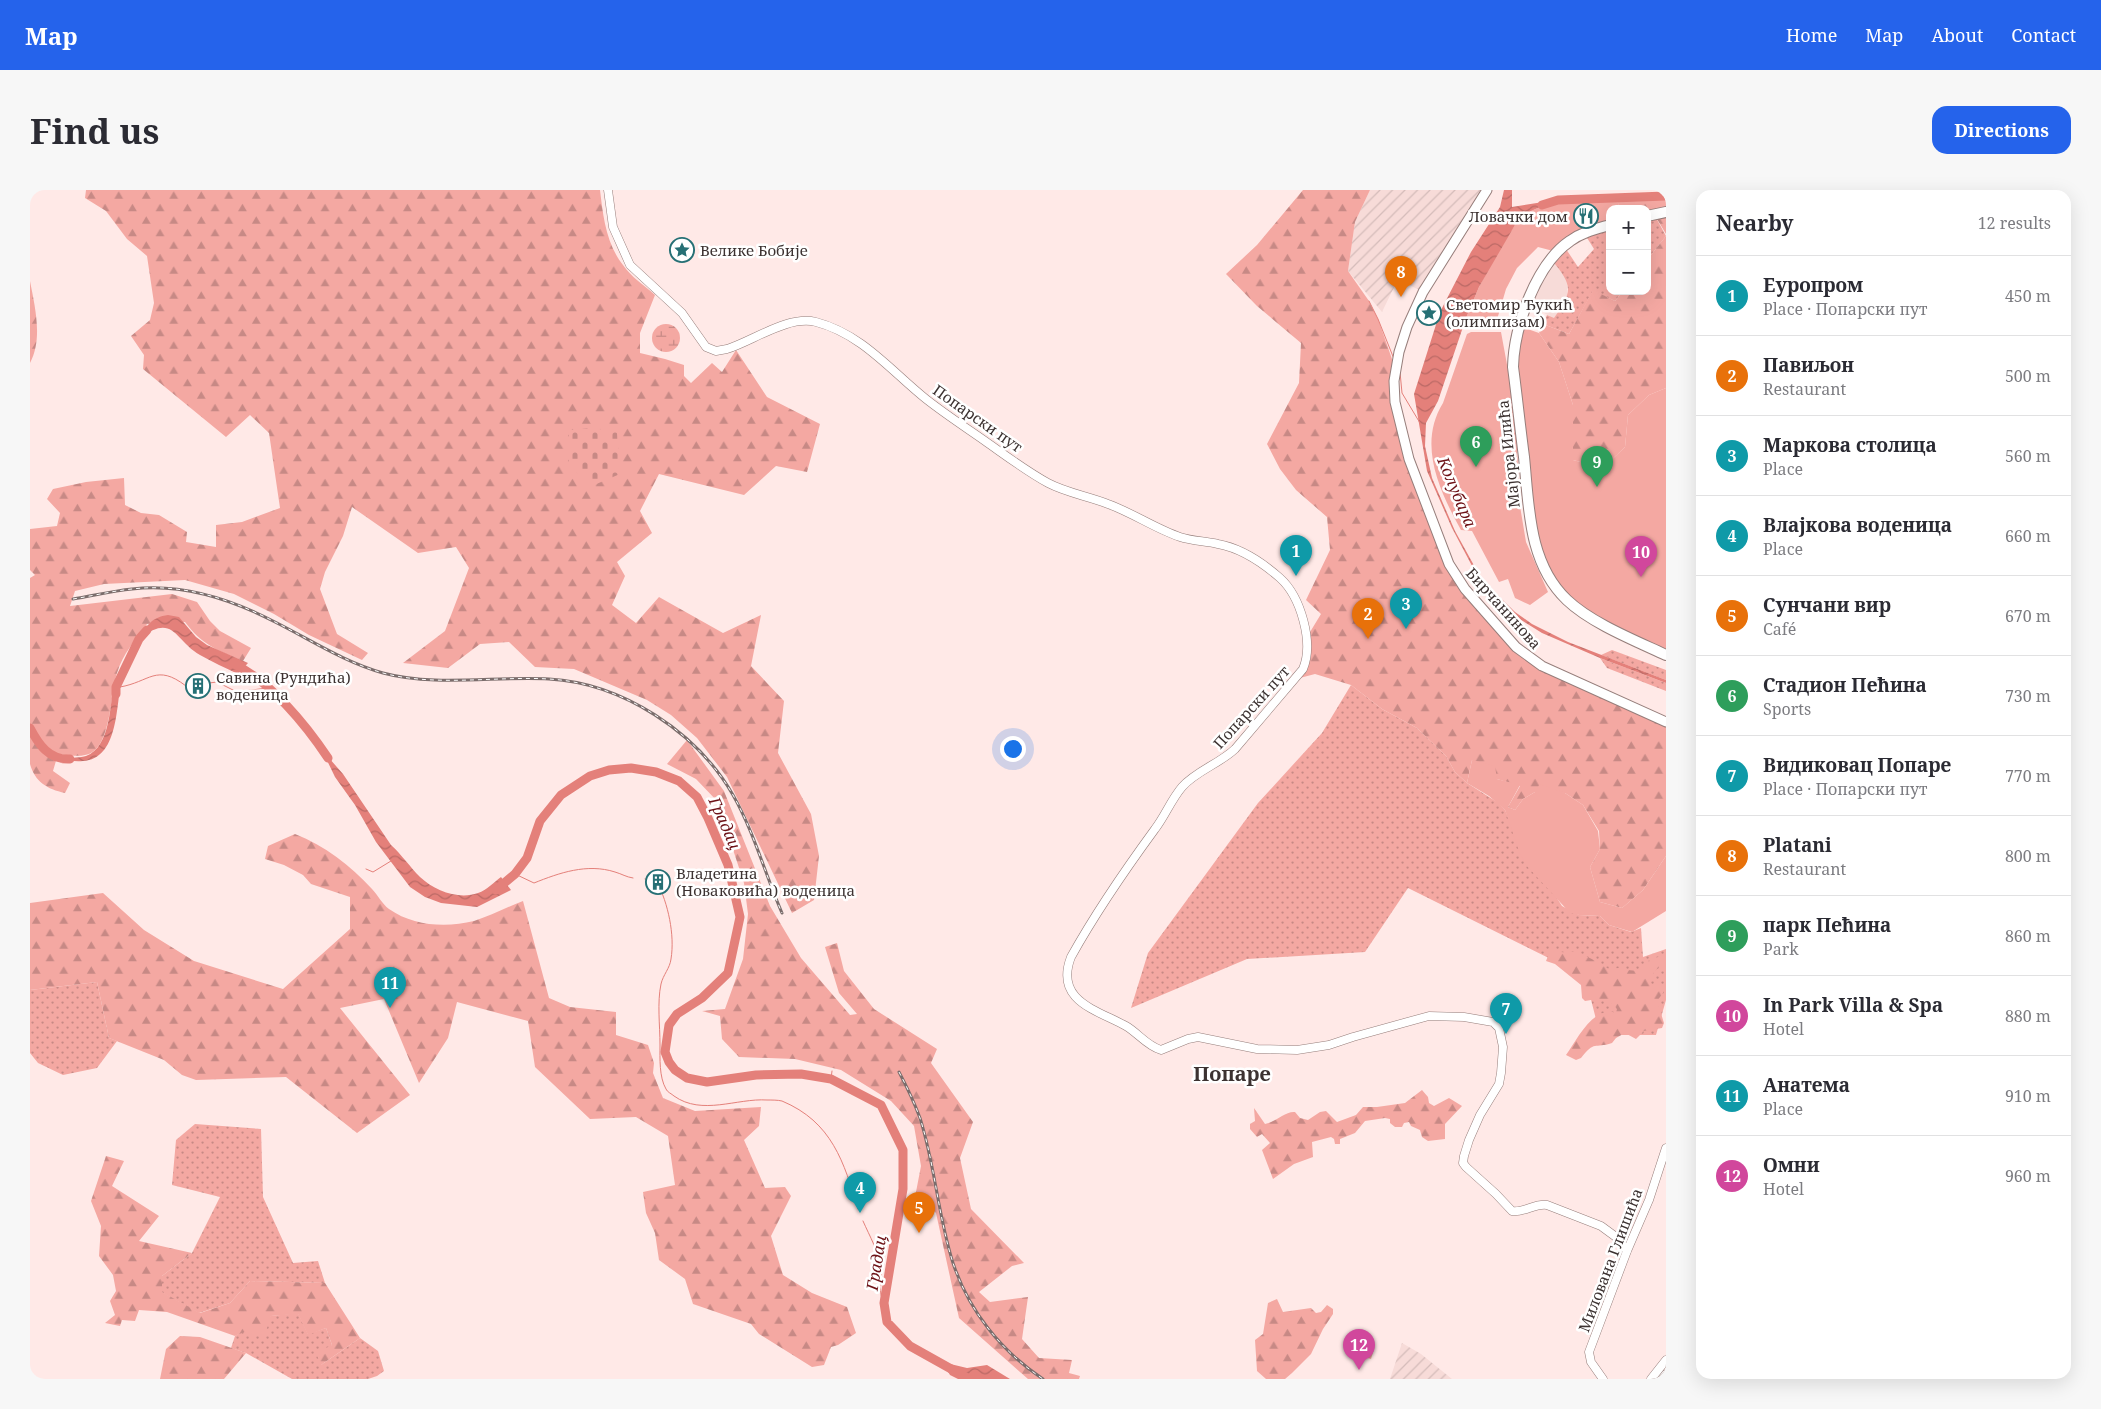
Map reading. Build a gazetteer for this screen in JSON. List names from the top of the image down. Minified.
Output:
{"streets":{"main road":["Мајора Илића","Бирчанинова"],"street":["Попарски пут","Милована Глишића"]},"districts":["Попаре"],"water":["Колубара","Градац"],"places":{"restaurant":["Ловачки дом"],"place":["Велике Бобије","Светомир Ђукић (олимпизам)"],"building":["Савина (Рундића) воденица","Владетина (Новаковића) воденица"]},"page":{"header":"Map","nav":["Home","Map","About","Contact"],"buttons":"Directions","title":"Find us","heading":["Nearby","12 results"],"map_buttons":["+","−"],"list":[{"mark":"1","name":"Еуропром","note":"Place · Попарски пут","value":"450 m"},{"mark":"2","name":"Павиљон","note":"Restaurant","value":"500 m"},{"mark":"3","name":"Маркова столица","note":"Place","value":"560 m"},{"mark":"4","name":"Влајкова воденица","note":"Place","value":"660 m"},{"mark":"5","name":"Сунчани вир","note":"Café","value":"670 m"},{"mark":"6","name":"Стадион Пећина","note":"Sports","value":"730 m"},{"mark":"7","name":"Видиковац Попаре","note":"Place · Попарски пут","value":"770 m"},{"mark":"8","name":"Platani","note":"Restaurant","value":"800 m"},{"mark":"9","name":"парк Пећина","note":"Park","value":"860 m"},{"mark":"10","name":"In Park Villa & Spa","note":"Hotel","value":"880 m"},{"mark":"11","name":"Анатема","note":"Place","value":"910 m"},{"mark":"12","name":"Омни","note":"Hotel","value":"960 m"}],"pins":["8","6","9","1","10","3","2","11","7","4","5","12"]}}
